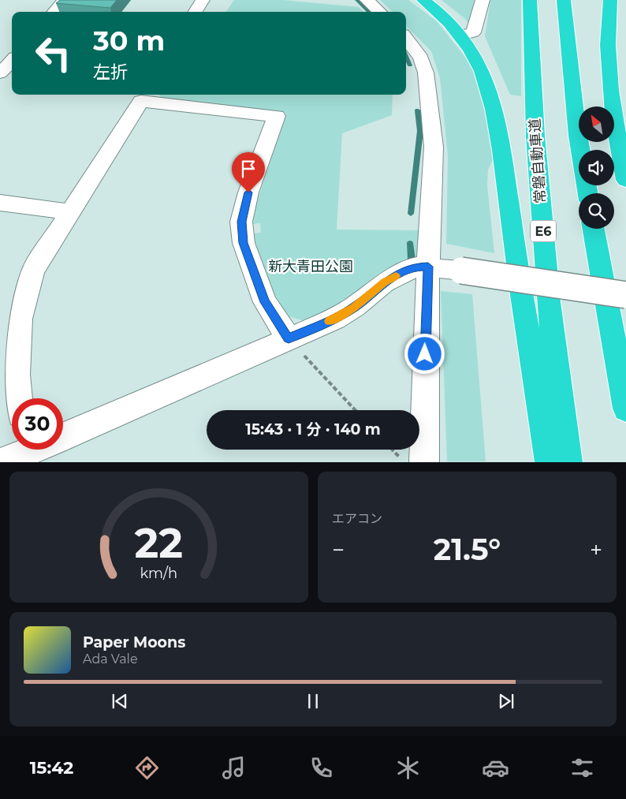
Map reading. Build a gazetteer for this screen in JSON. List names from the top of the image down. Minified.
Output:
{"streets":{"highway":["常磐自動車道","E6"]},"parks":["新大青田公園"],"north":"top left","page":{"turn":["30 m","左折"],"limit":"30","trip":"15:43 · 1 分 · 140 m","tile":"エアコン","heat":["−","21.5°","+"],"song":["Paper Moons","Ada Vale"],"tabs":"15:42","gauge":["22","km/h"]}}
